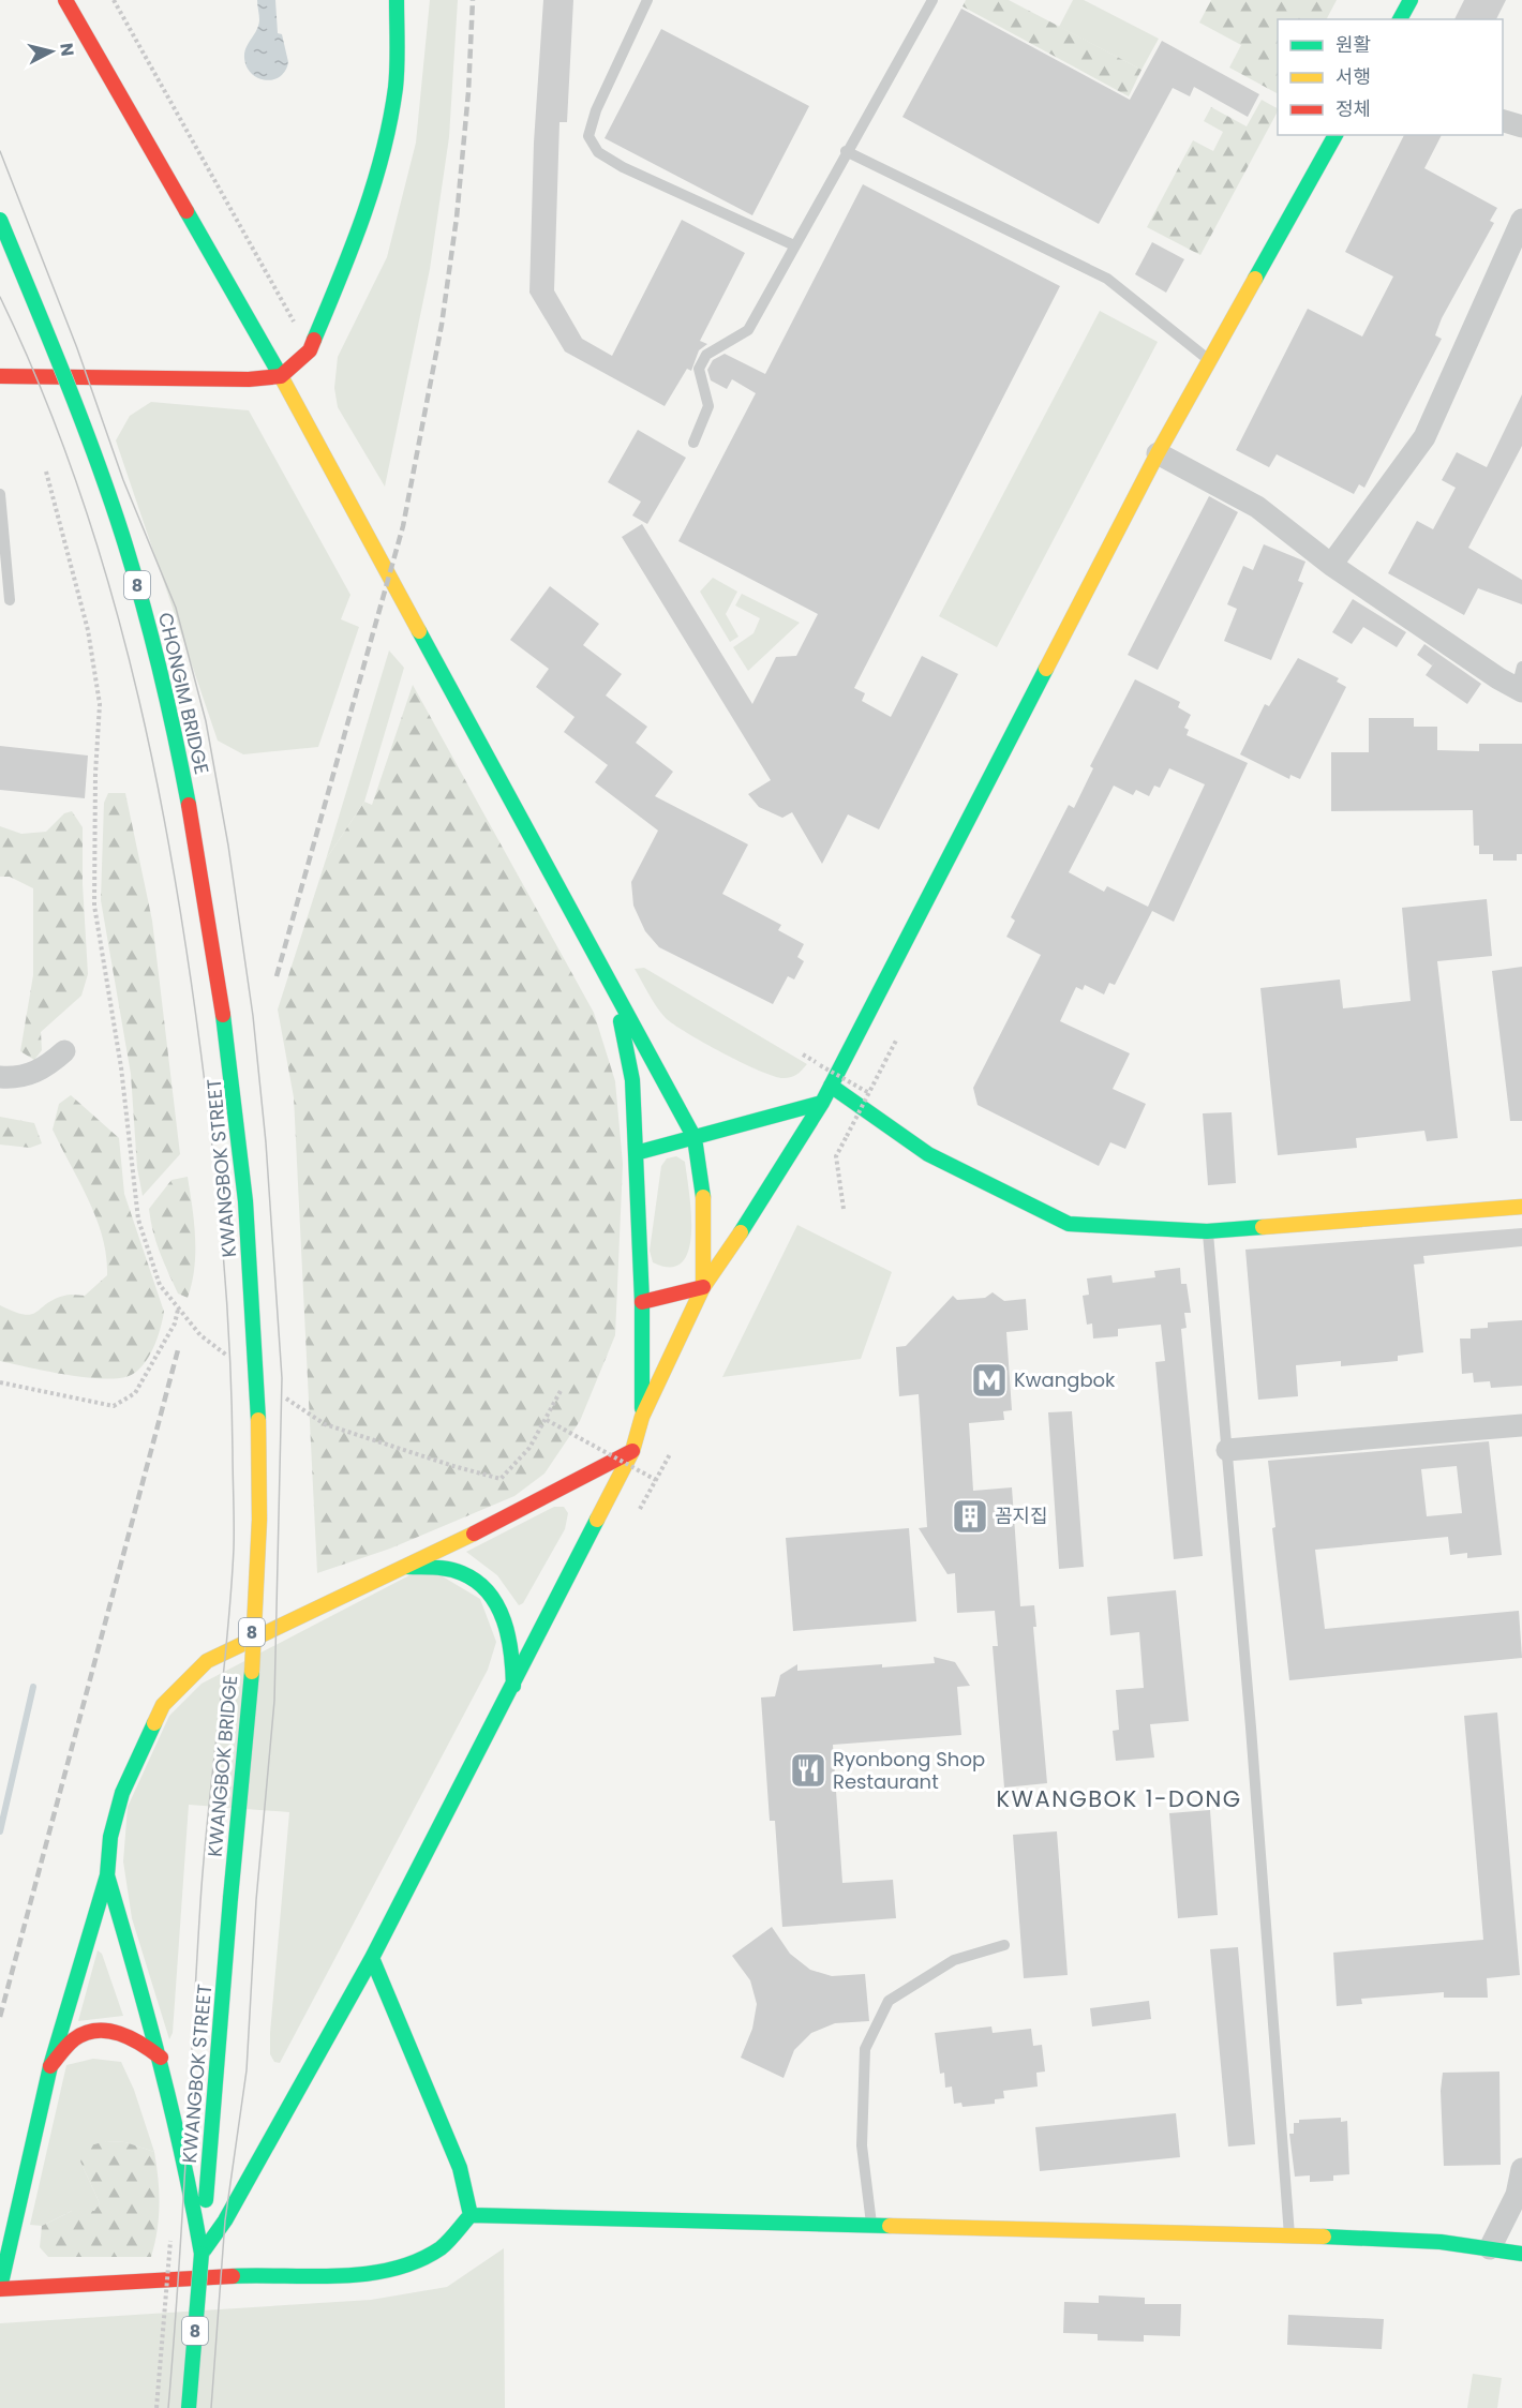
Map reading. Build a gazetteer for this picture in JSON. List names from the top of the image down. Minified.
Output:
{"streets":{"main road":["8","CHONGIM BRIDGE","KWANGBOK STREET","KWANGBOK BRIDGE"]},"crossings":[["8","KWANGBOK STREET"],["CHONGIM BRIDGE","KWANGBOK STREET"],["KWANGBOK STREET","KWANGBOK BRIDGE"]],"districts":["KWANGBOK 1-DONG"],"places":{"metro station":["Kwangbok"],"building":["꼼지집"],"restaurant":["Ryonbong Shop Restaurant"]},"legend":["원활","서행","정체"],"north":"right"}
